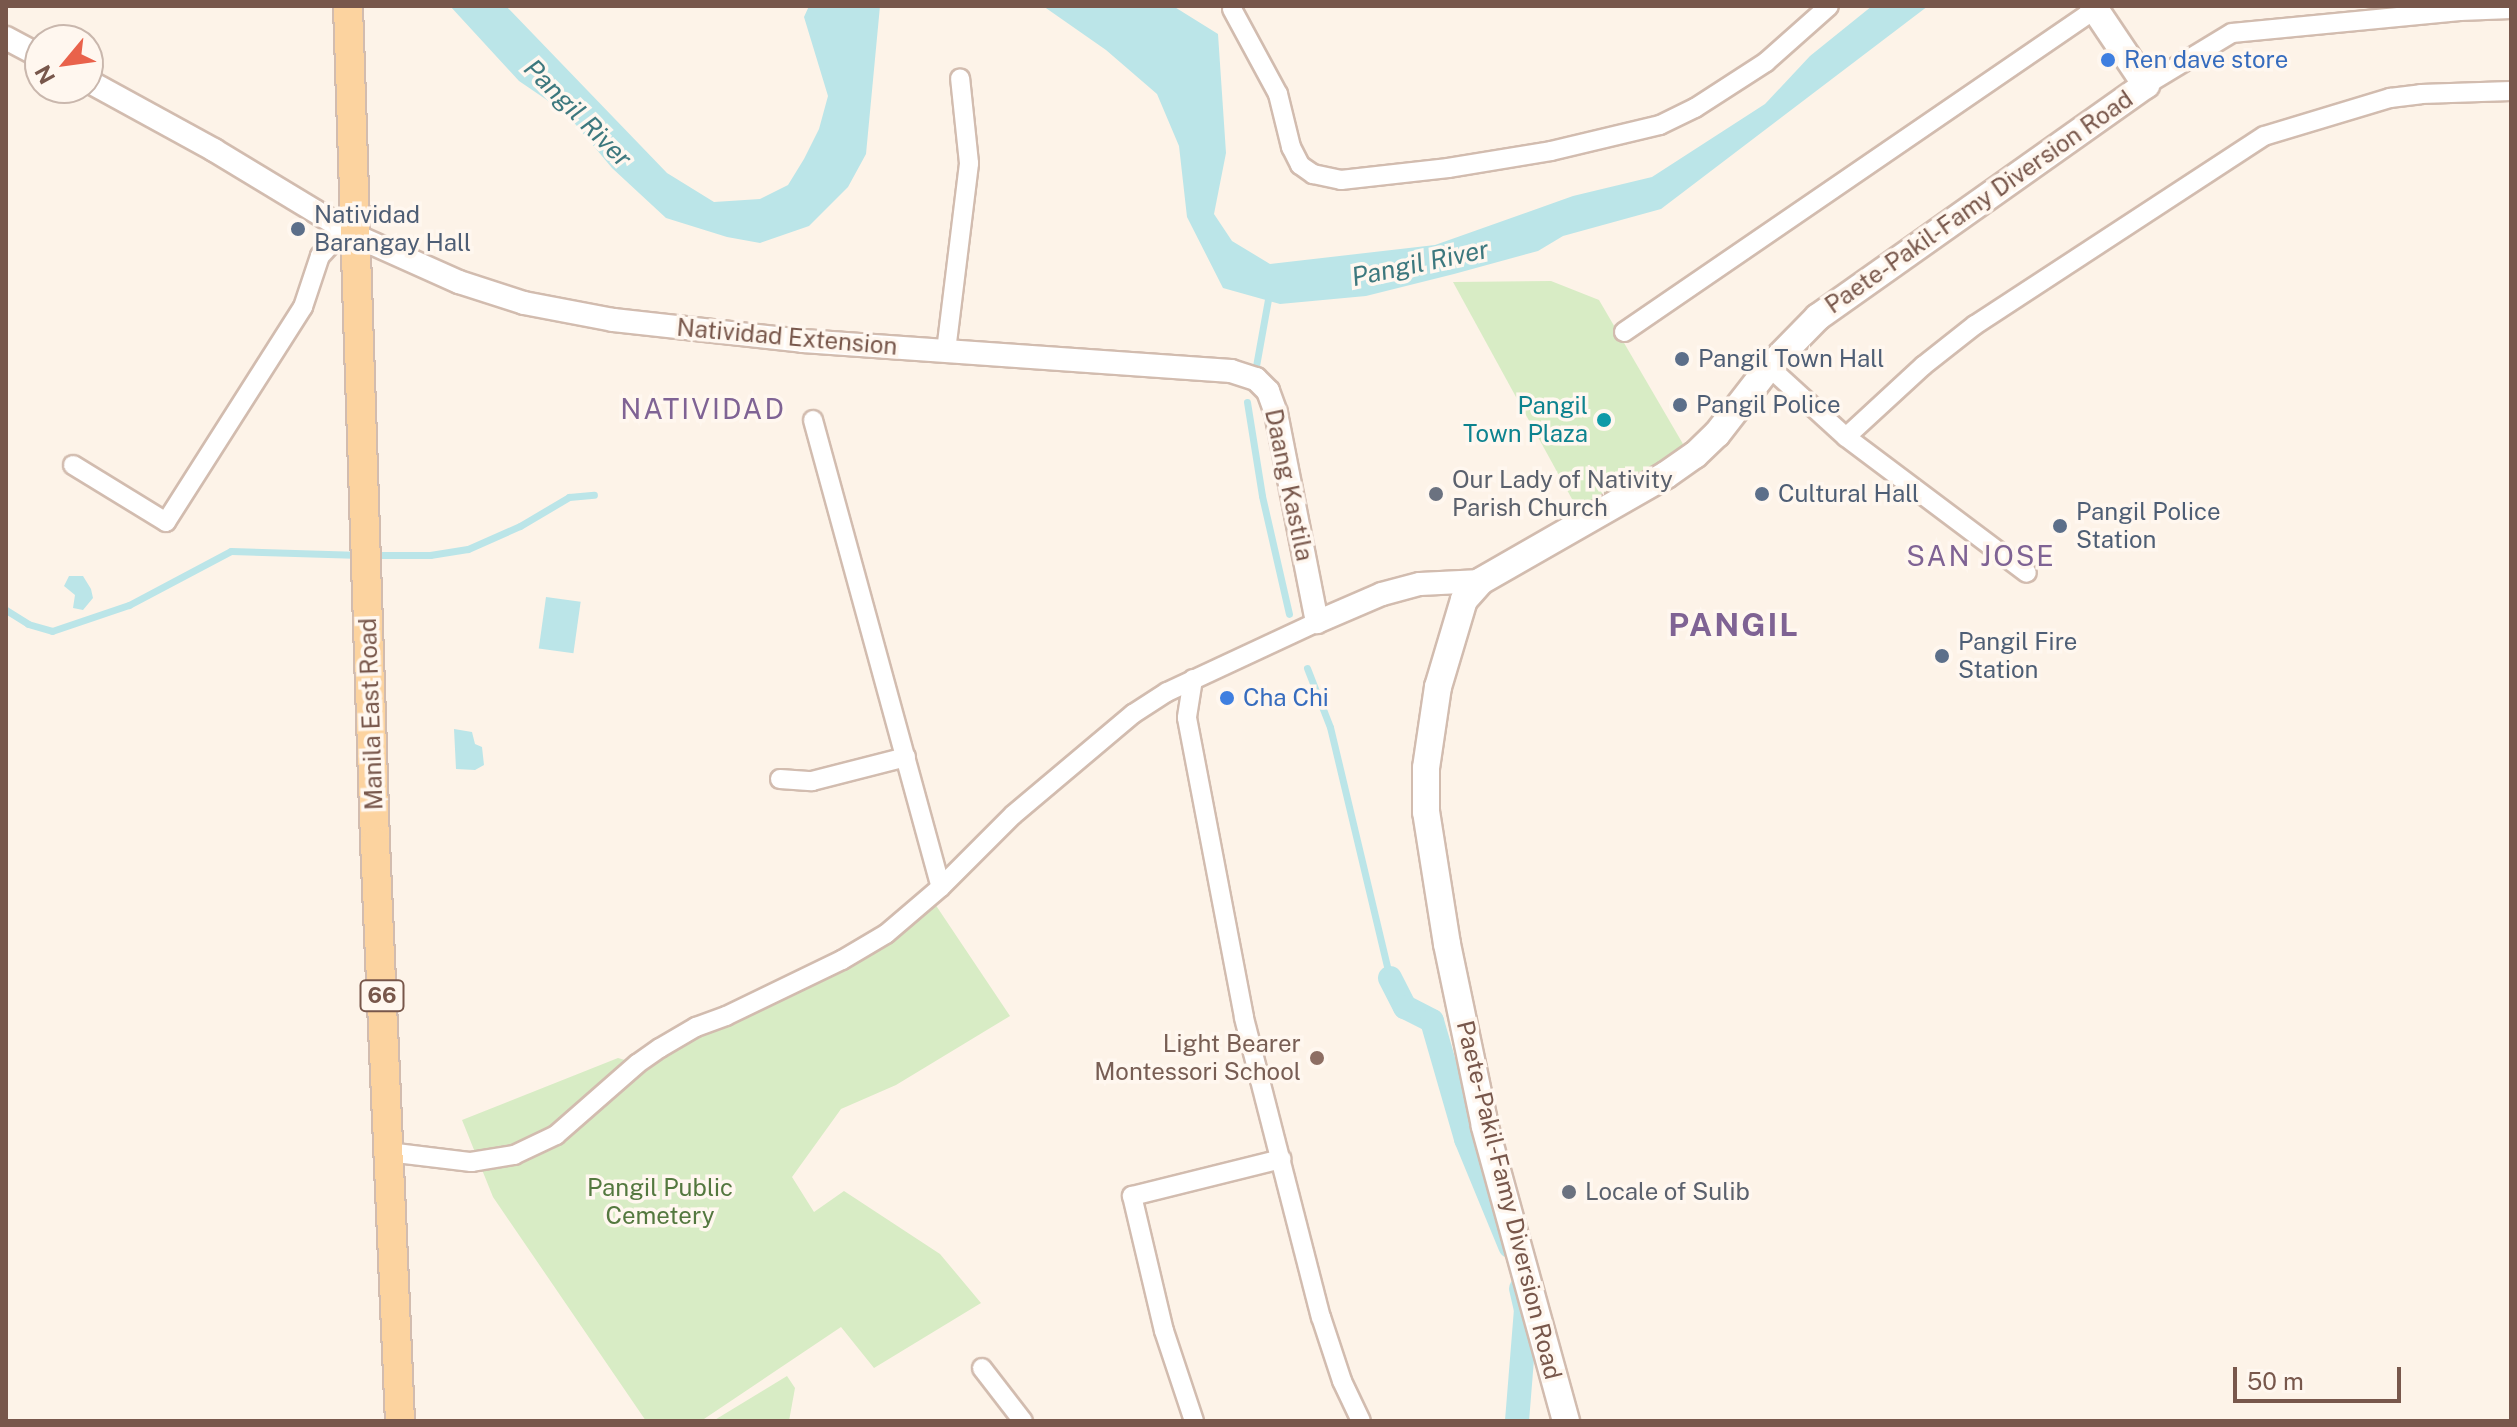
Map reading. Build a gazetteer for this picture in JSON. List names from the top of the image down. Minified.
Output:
{"streets":{"main road":["Paete-Pakil-Famy Diversion Road","Manila East Road","66"],"street":["Natividad Extension","Daang Kastila"]},"crossings":[["Natividad Extension","Daang Kastila"],["Natividad Extension","Manila East Road"]],"districts":["NATIVIDAD","SAN JOSE","PANGIL"],"water":["Pangil River"],"parks":["Pangil Public Cemetery"],"places":["Ren dave store","Natividad Barangay Hall","Pangil Town Hall","Pangil Police","Pangil Town Plaza","Our Lady of Nativity Parish Church","Cultural Hall","Pangil Police Station","Pangil Fire Station","Cha Chi","Light Bearer Montessori School","Locale of Sulib"],"scale_bar":"50 m","north":"bottom left"}
